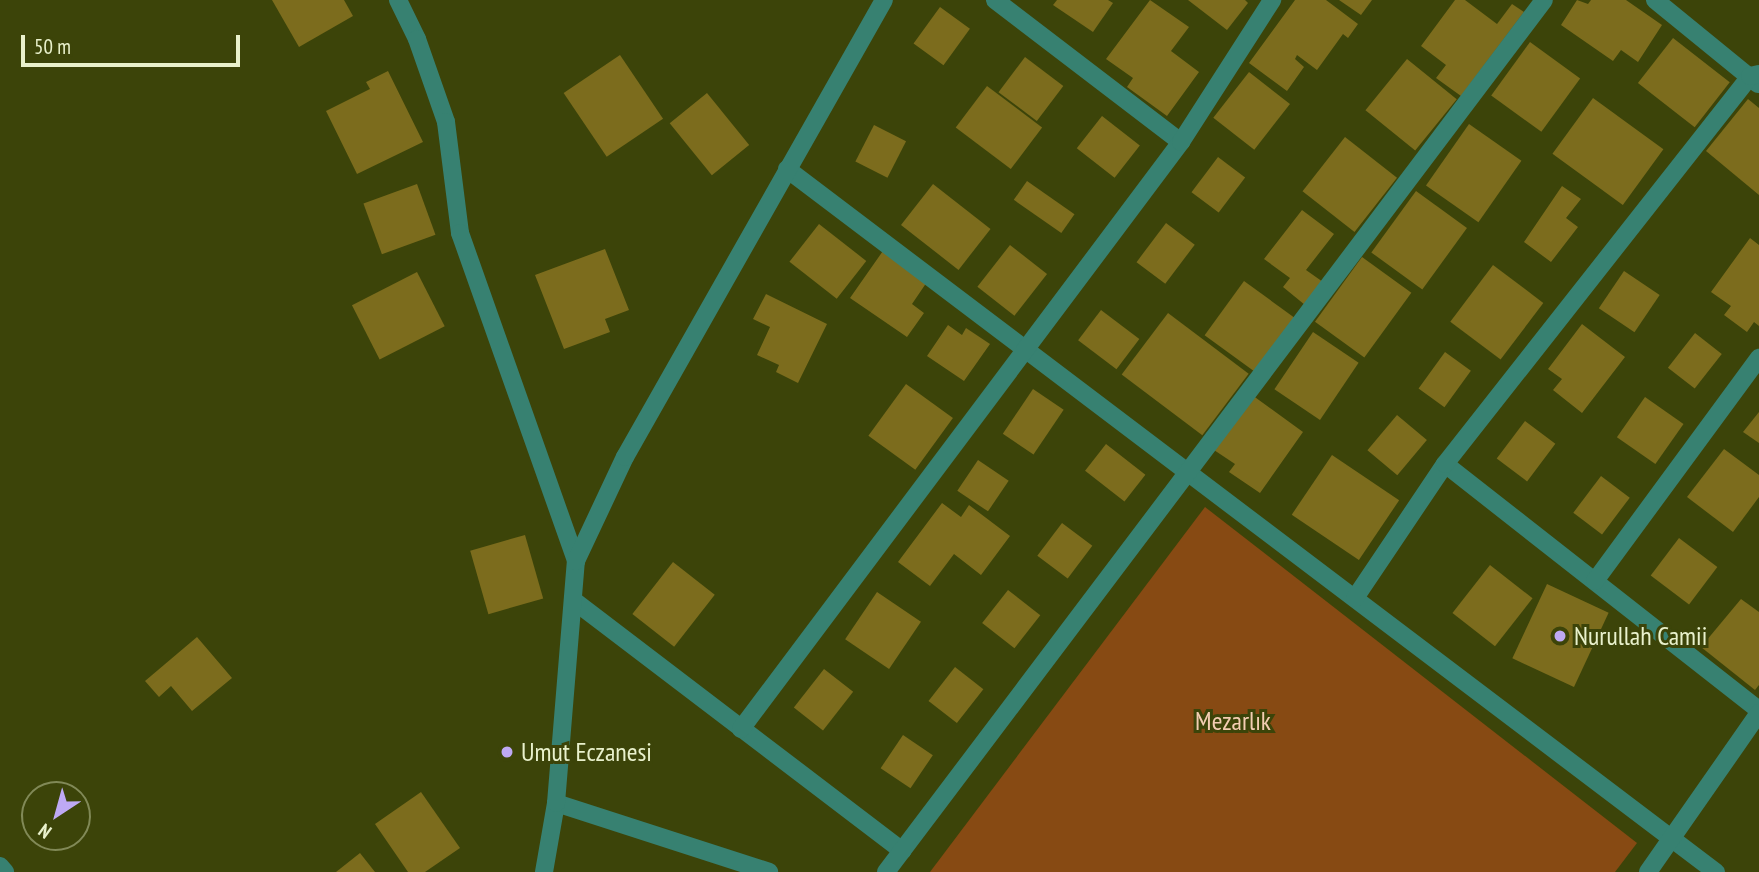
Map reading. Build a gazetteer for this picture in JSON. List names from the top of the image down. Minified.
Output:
{"parks":["Mezarlık"],"places":["Nurullah Camii","Umut Eczanesi"],"scale_bar":"50 m","north":"bottom left"}
